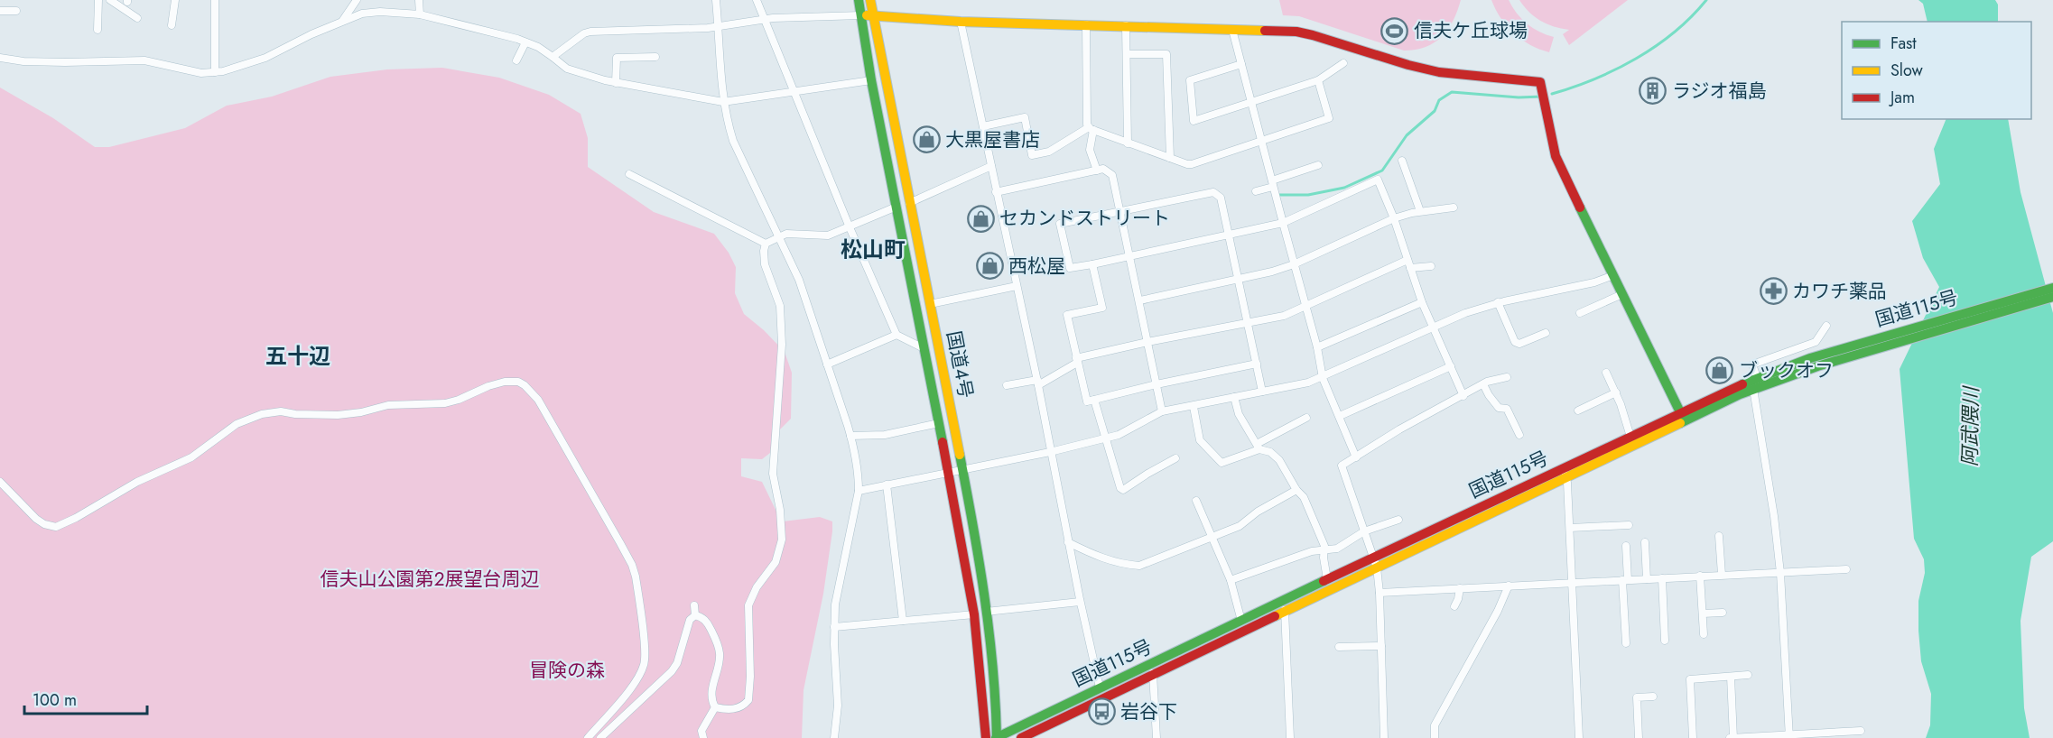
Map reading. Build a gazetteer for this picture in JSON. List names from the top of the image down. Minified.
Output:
{"streets":{"main road":["国道115号","国道4号"]},"crossings":[["国道115号","国道4号"]],"districts":["松山町","五十辺"],"water":["阿武隈川"],"parks":["信夫山公園第２展望台周辺","冒険の森"],"places":{"sports":["信夫ケ丘球場"],"building":["ラジオ福島"],"shop":["大黒屋書店","セカンドストリート","西松屋","ブックオフ"],"pharmacy":["カワチ薬品"],"bus stop":["岩谷下"]},"legend":["Fast","Slow","Jam"],"scale_bar":"100 m"}
